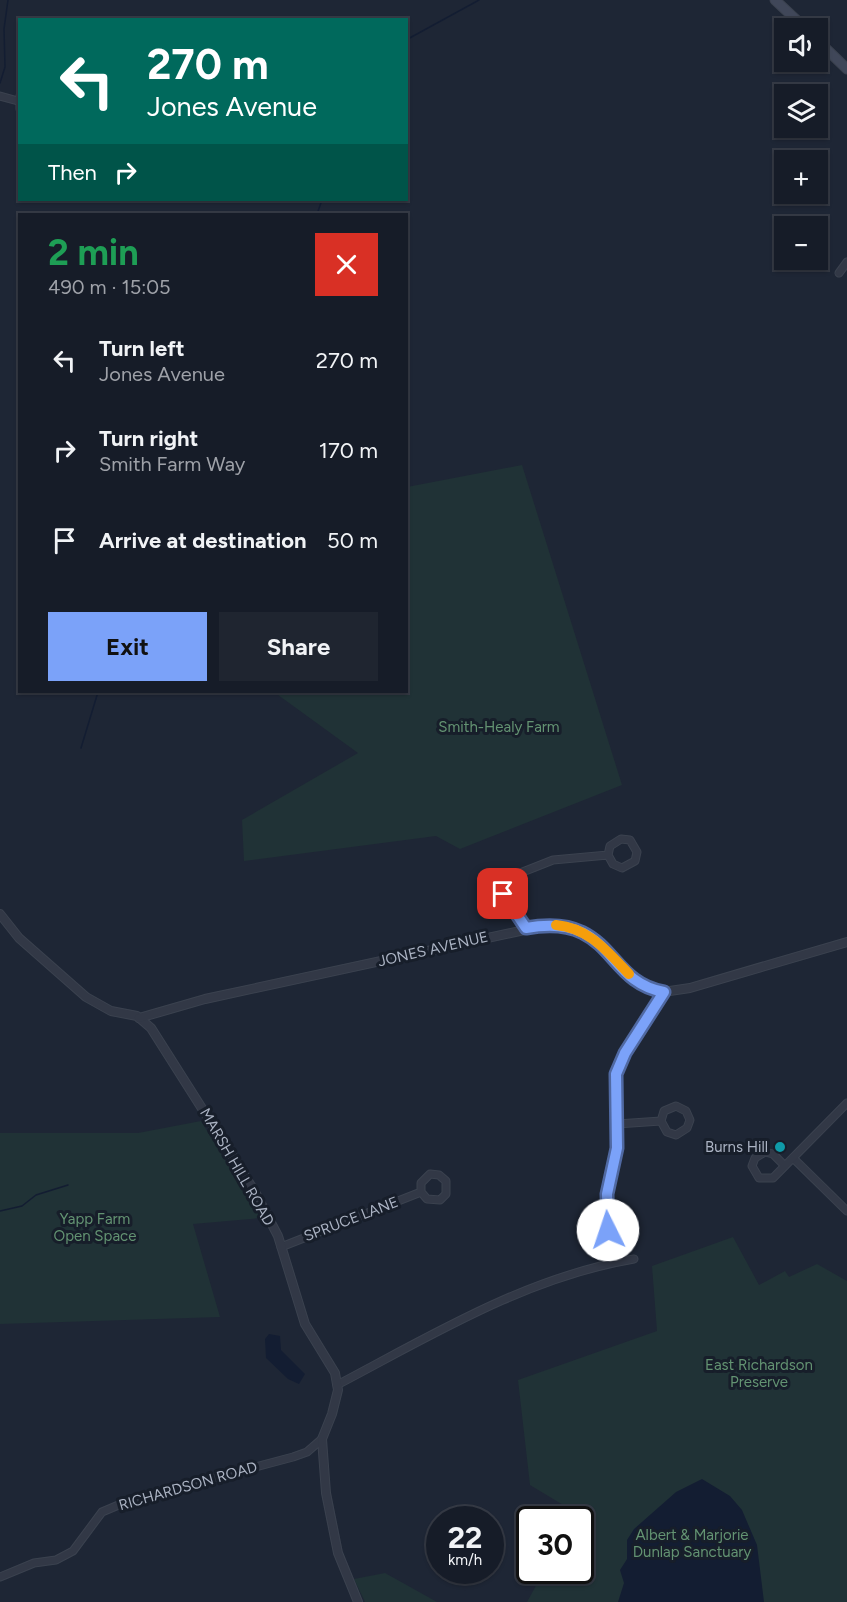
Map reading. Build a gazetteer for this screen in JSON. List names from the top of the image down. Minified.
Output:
{"streets":{"street":["JONES AVENUE","MARSH HILL ROAD","SPRUCE LANE","RICHARDSON ROAD"]},"crossings":[["JONES AVENUE","MARSH HILL ROAD"],["MARSH HILL ROAD","SPRUCE LANE"]],"parks":["Smith-Healy Farm","Yapp Farm Open Space","East Richardson Preserve","Albert & Marjorie Dunlap Sanctuary"],"places":["Burns Hill"],"page":{"map_buttons":["+","−"],"turn":["270 m","Jones Avenue"],"then":"Then","heading":["2 min","490 m · 15:05"],"list":[{"name":"Turn left","note":"Jones Avenue","value":"270 m"},{"name":"Turn right","note":"Smith Farm Way","value":"170 m"},{"name":"Arrive at destination","value":"50 m"}],"buttons":["Exit","Share"],"speed":"22 km/h","limit":"30"}}
